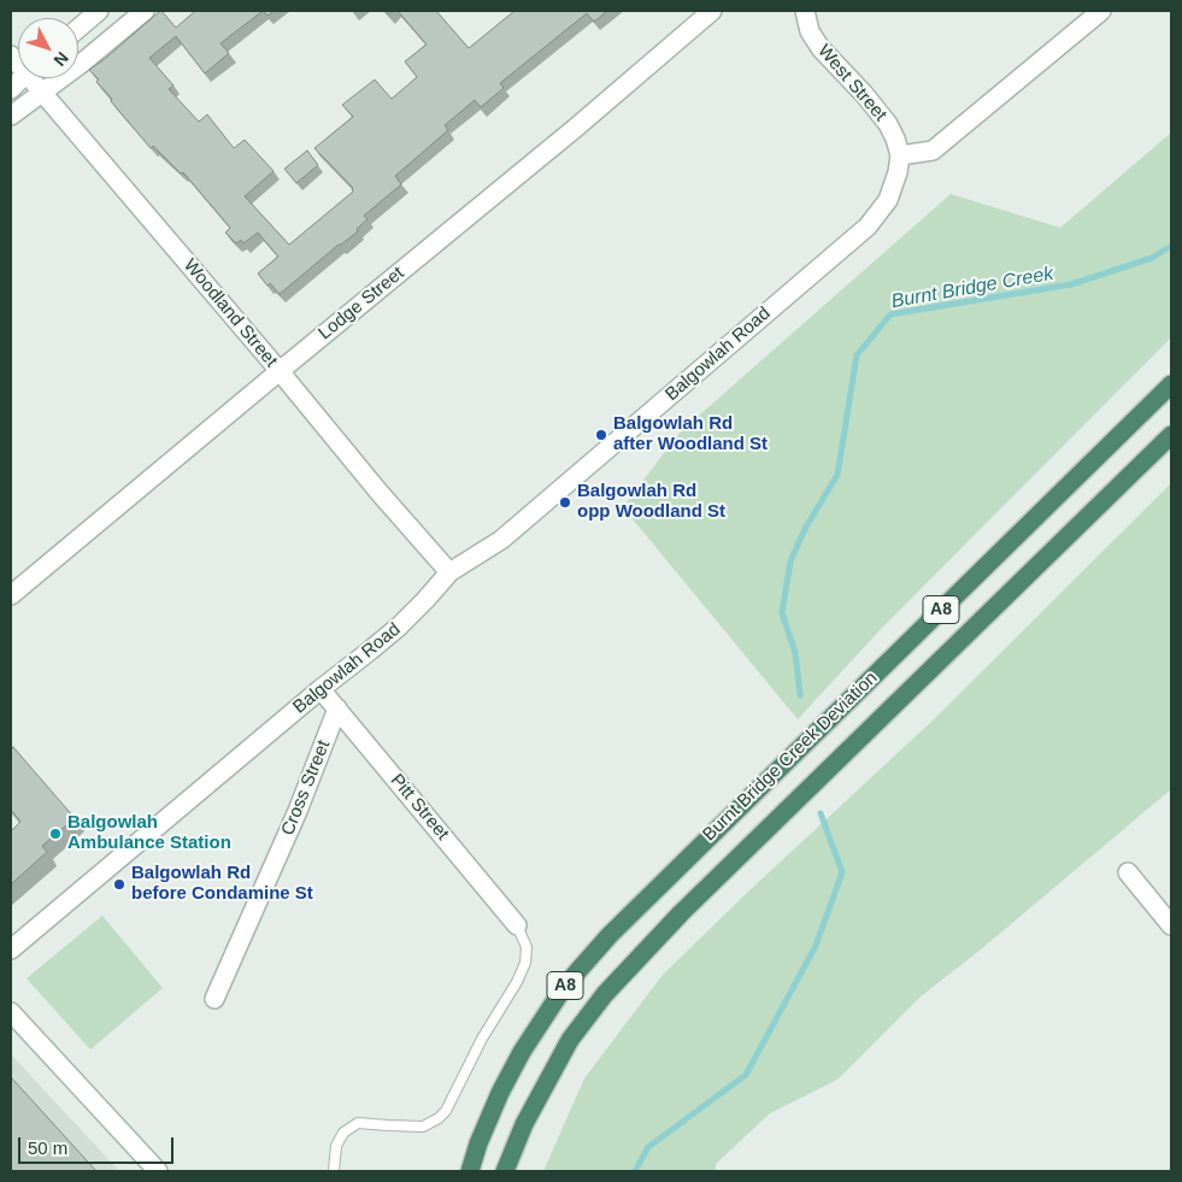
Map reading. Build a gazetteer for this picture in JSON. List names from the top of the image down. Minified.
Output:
{"streets":{"highway":["A8","Burnt Bridge Creek Deviation"],"street":["West Street","Lodge Street","Woodland Street","Balgowlah Road","Cross Street","Pitt Street"]},"crossings":[["West Street","Balgowlah Road"],["Lodge Street","Woodland Street"],["Woodland Street","Balgowlah Road"],["Balgowlah Road","Pitt Street"],["Cross Street","Pitt Street"]],"water":["Burnt Bridge Creek"],"places":["Balgowlah Rd after Woodland St","Balgowlah Rd opp Woodland St","Balgowlah Ambulance Station","Balgowlah Rd before Condamine St"],"scale_bar":"50 m","north":"bottom right"}
